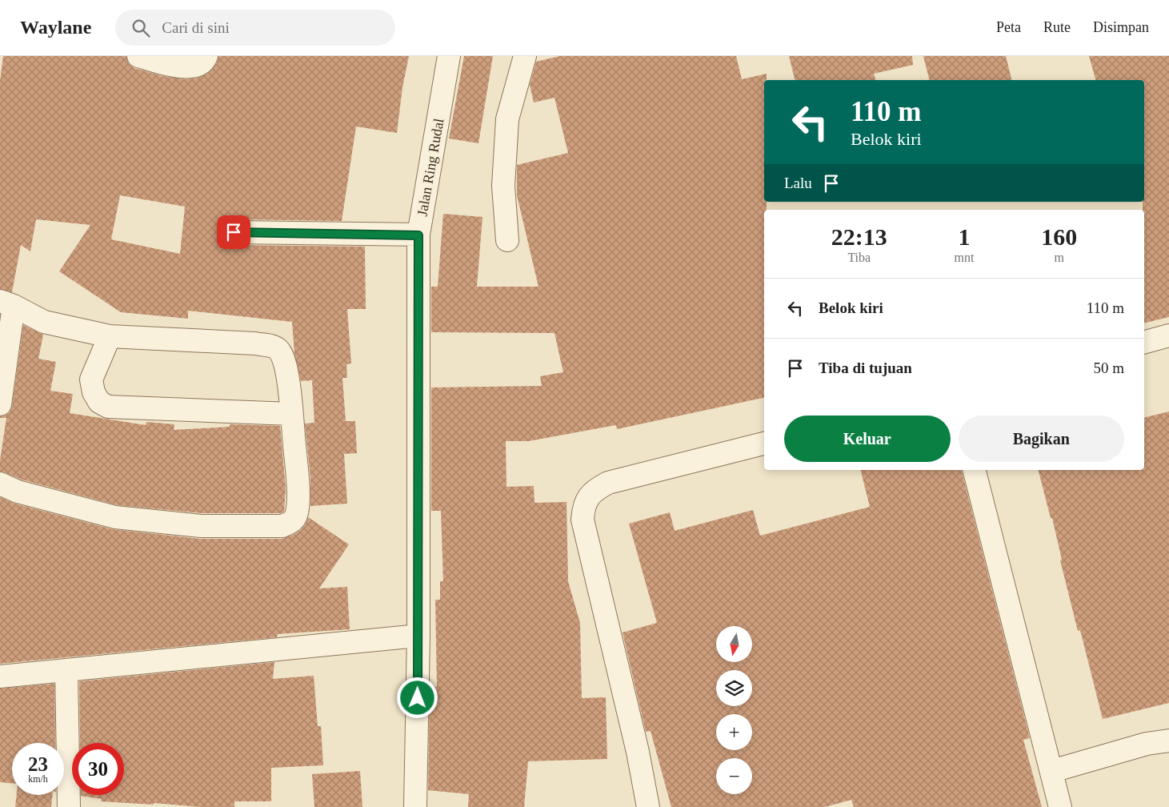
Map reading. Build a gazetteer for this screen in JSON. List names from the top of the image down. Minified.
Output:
{"streets":{"street":["Jalan Ring Rudal"]},"north":"bottom","page":{"header":"Waylane","search":"Cari di sini","nav":["Peta","Rute","Disimpan"],"turn":["110 m","Belok kiri"],"then":"Lalu","eta":["22:13","Tiba","1","mnt","160","m"],"list":[{"name":"Belok kiri","value":"110 m"},{"name":"Tiba di tujuan","value":"50 m"}],"buttons":["Keluar","Bagikan"],"map_buttons":["+","−"],"speed":"23 km/h","limit":"30"}}
